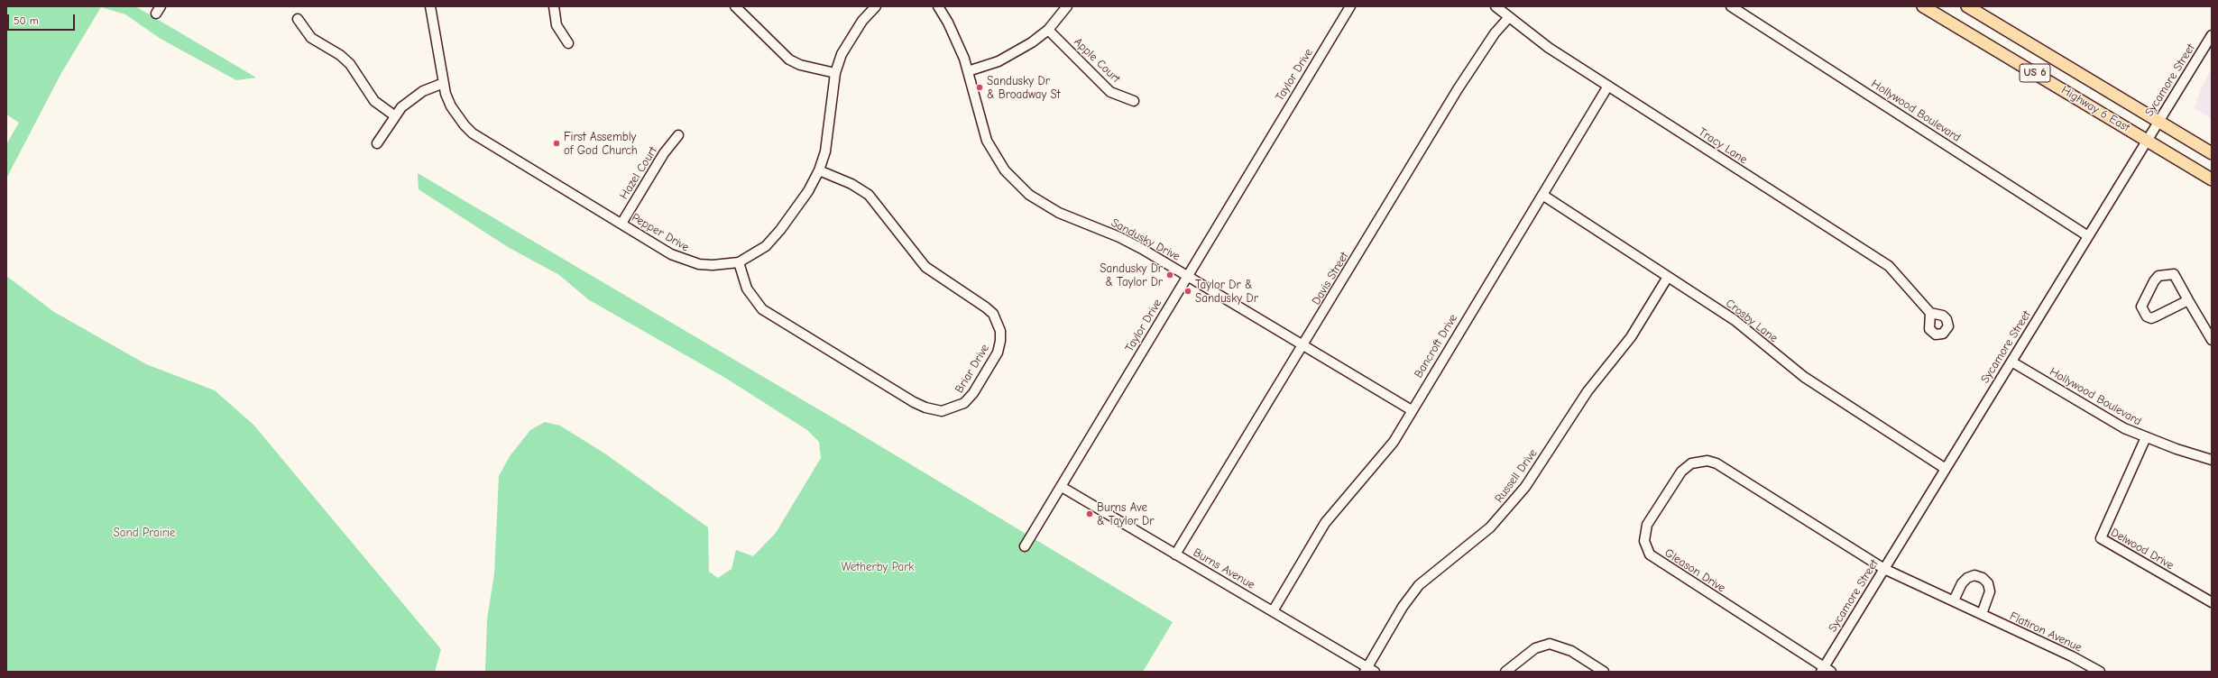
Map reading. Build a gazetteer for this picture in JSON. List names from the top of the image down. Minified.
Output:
{"streets":{"main road":["US 6","Highway 6 East"],"street":["Apple Court","Taylor Drive","Sycamore Street","Hollywood Boulevard","Tracy Lane","Hazel Court","Pepper Drive","Sandusky Drive","Davis Street","Crosby Lane","Bancroft Drive","Briar Drive","Russell Drive","Delwood Drive","Burns Avenue","Gleason Drive","Flatiron Avenue"]},"crossings":[["Taylor Drive","Sandusky Drive"],["Taylor Drive","Burns Avenue"],["Sycamore Street","Highway 6 East"],["Sycamore Street","Hollywood Boulevard"],["Sycamore Street","Crosby Lane"],["Sycamore Street","Gleason Drive"],["Sycamore Street","Flatiron Avenue"],["Hollywood Boulevard","Delwood Drive"],["Tracy Lane","Davis Street"],["Tracy Lane","Bancroft Drive"],["Hazel Court","Pepper Drive"],["Pepper Drive","Briar Drive"],["Sandusky Drive","Davis Street"],["Sandusky Drive","Bancroft Drive"],["Davis Street","Burns Avenue"],["Crosby Lane","Bancroft Drive"],["Crosby Lane","Russell Drive"],["Bancroft Drive","Burns Avenue"],["Russell Drive","Burns Avenue"],["Gleason Drive","Flatiron Avenue"]],"parks":["Sand Prairie","Wetherby Park"],"places":["Sandusky Dr & Broadway St","First Assembly of God Church","Sandusky Dr & Taylor Dr","Taylor Dr & Sandusky Dr","Burns Ave & Taylor Dr"],"scale_bar":"50 m"}
